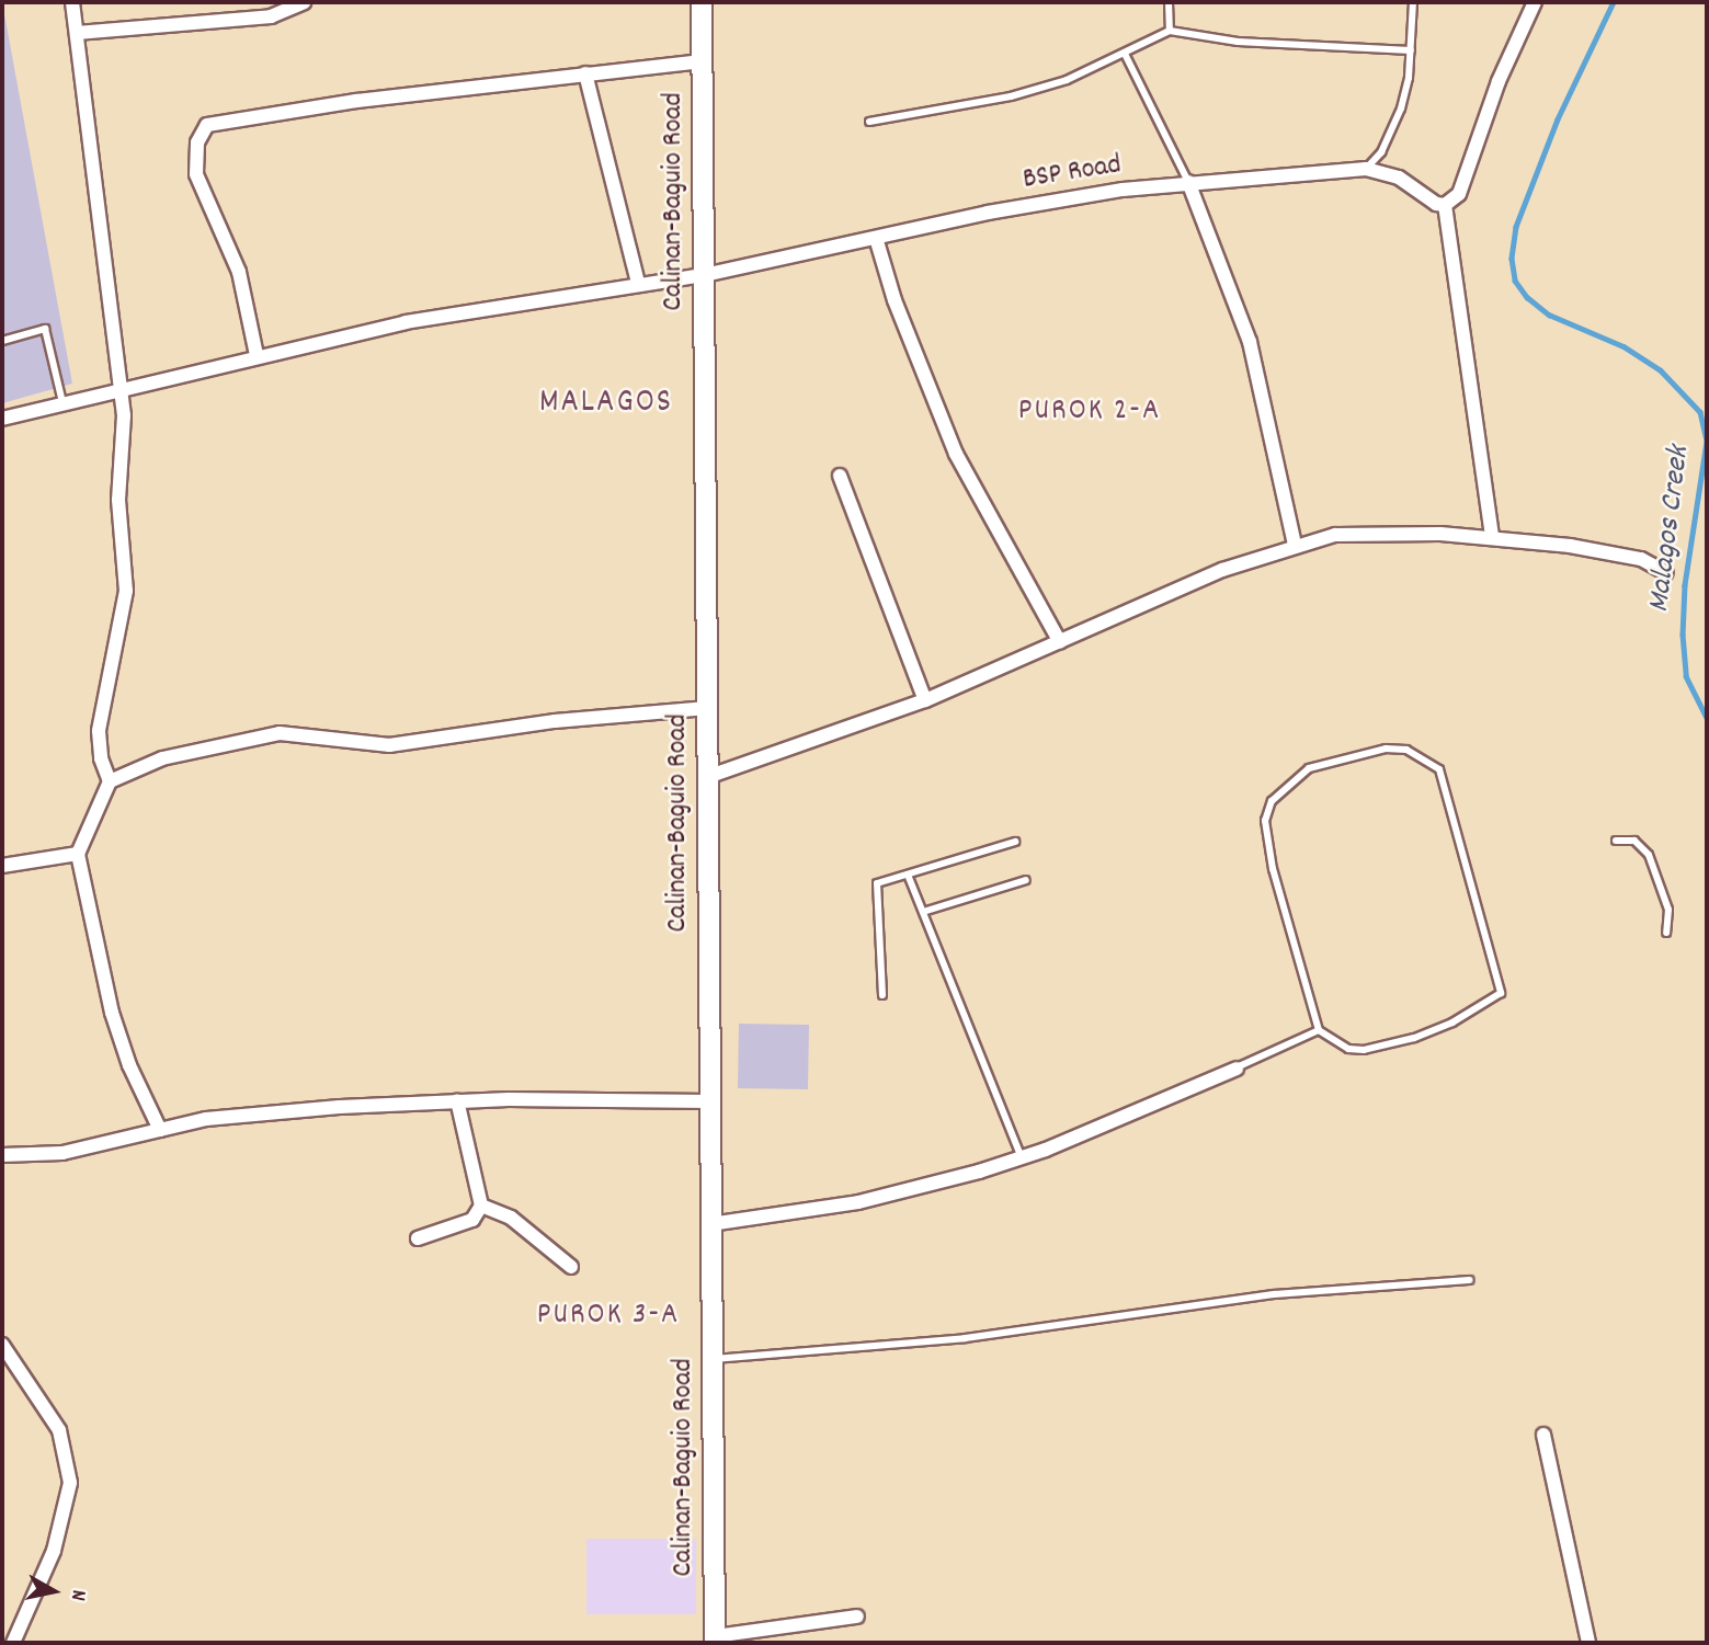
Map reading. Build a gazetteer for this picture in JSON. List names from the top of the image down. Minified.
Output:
{"streets":{"main road":["Calinan-Baguio Road"],"street":["BSP Road"]},"crossings":[["BSP Road","Calinan-Baguio Road"]],"districts":["MALAGOS","PUROK 2-A","PUROK 3-A"],"water":["Malagos Creek"],"north":"right"}
